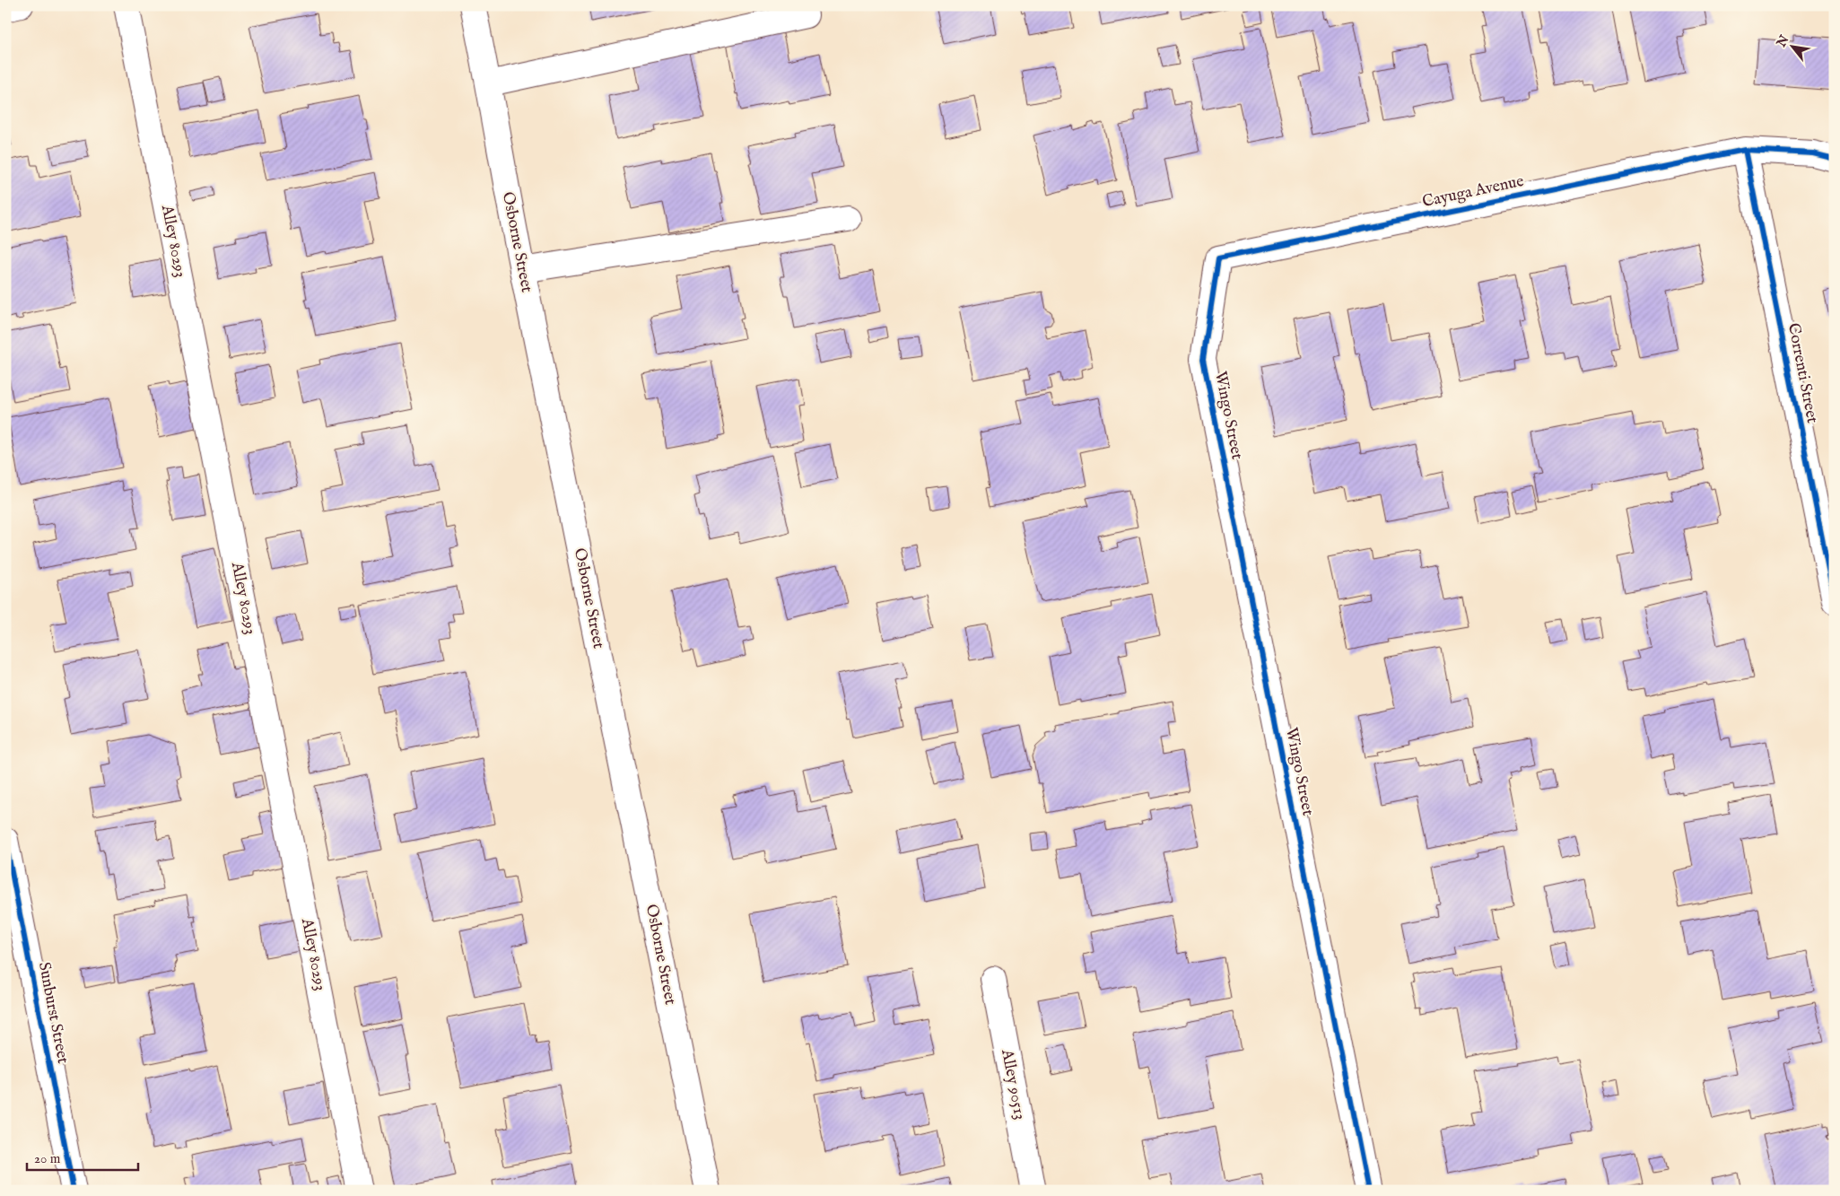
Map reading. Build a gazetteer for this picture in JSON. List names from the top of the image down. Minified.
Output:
{"streets":{"street":["Cayuga Avenue","Alley 80293","Osborne Street","Correnti Street","Wingo Street","Sunburst Street","Alley 90513"]},"crossings":[["Cayuga Avenue","Correnti Street"],["Cayuga Avenue","Wingo Street"]],"scale_bar":"20 m","north":"top left"}
